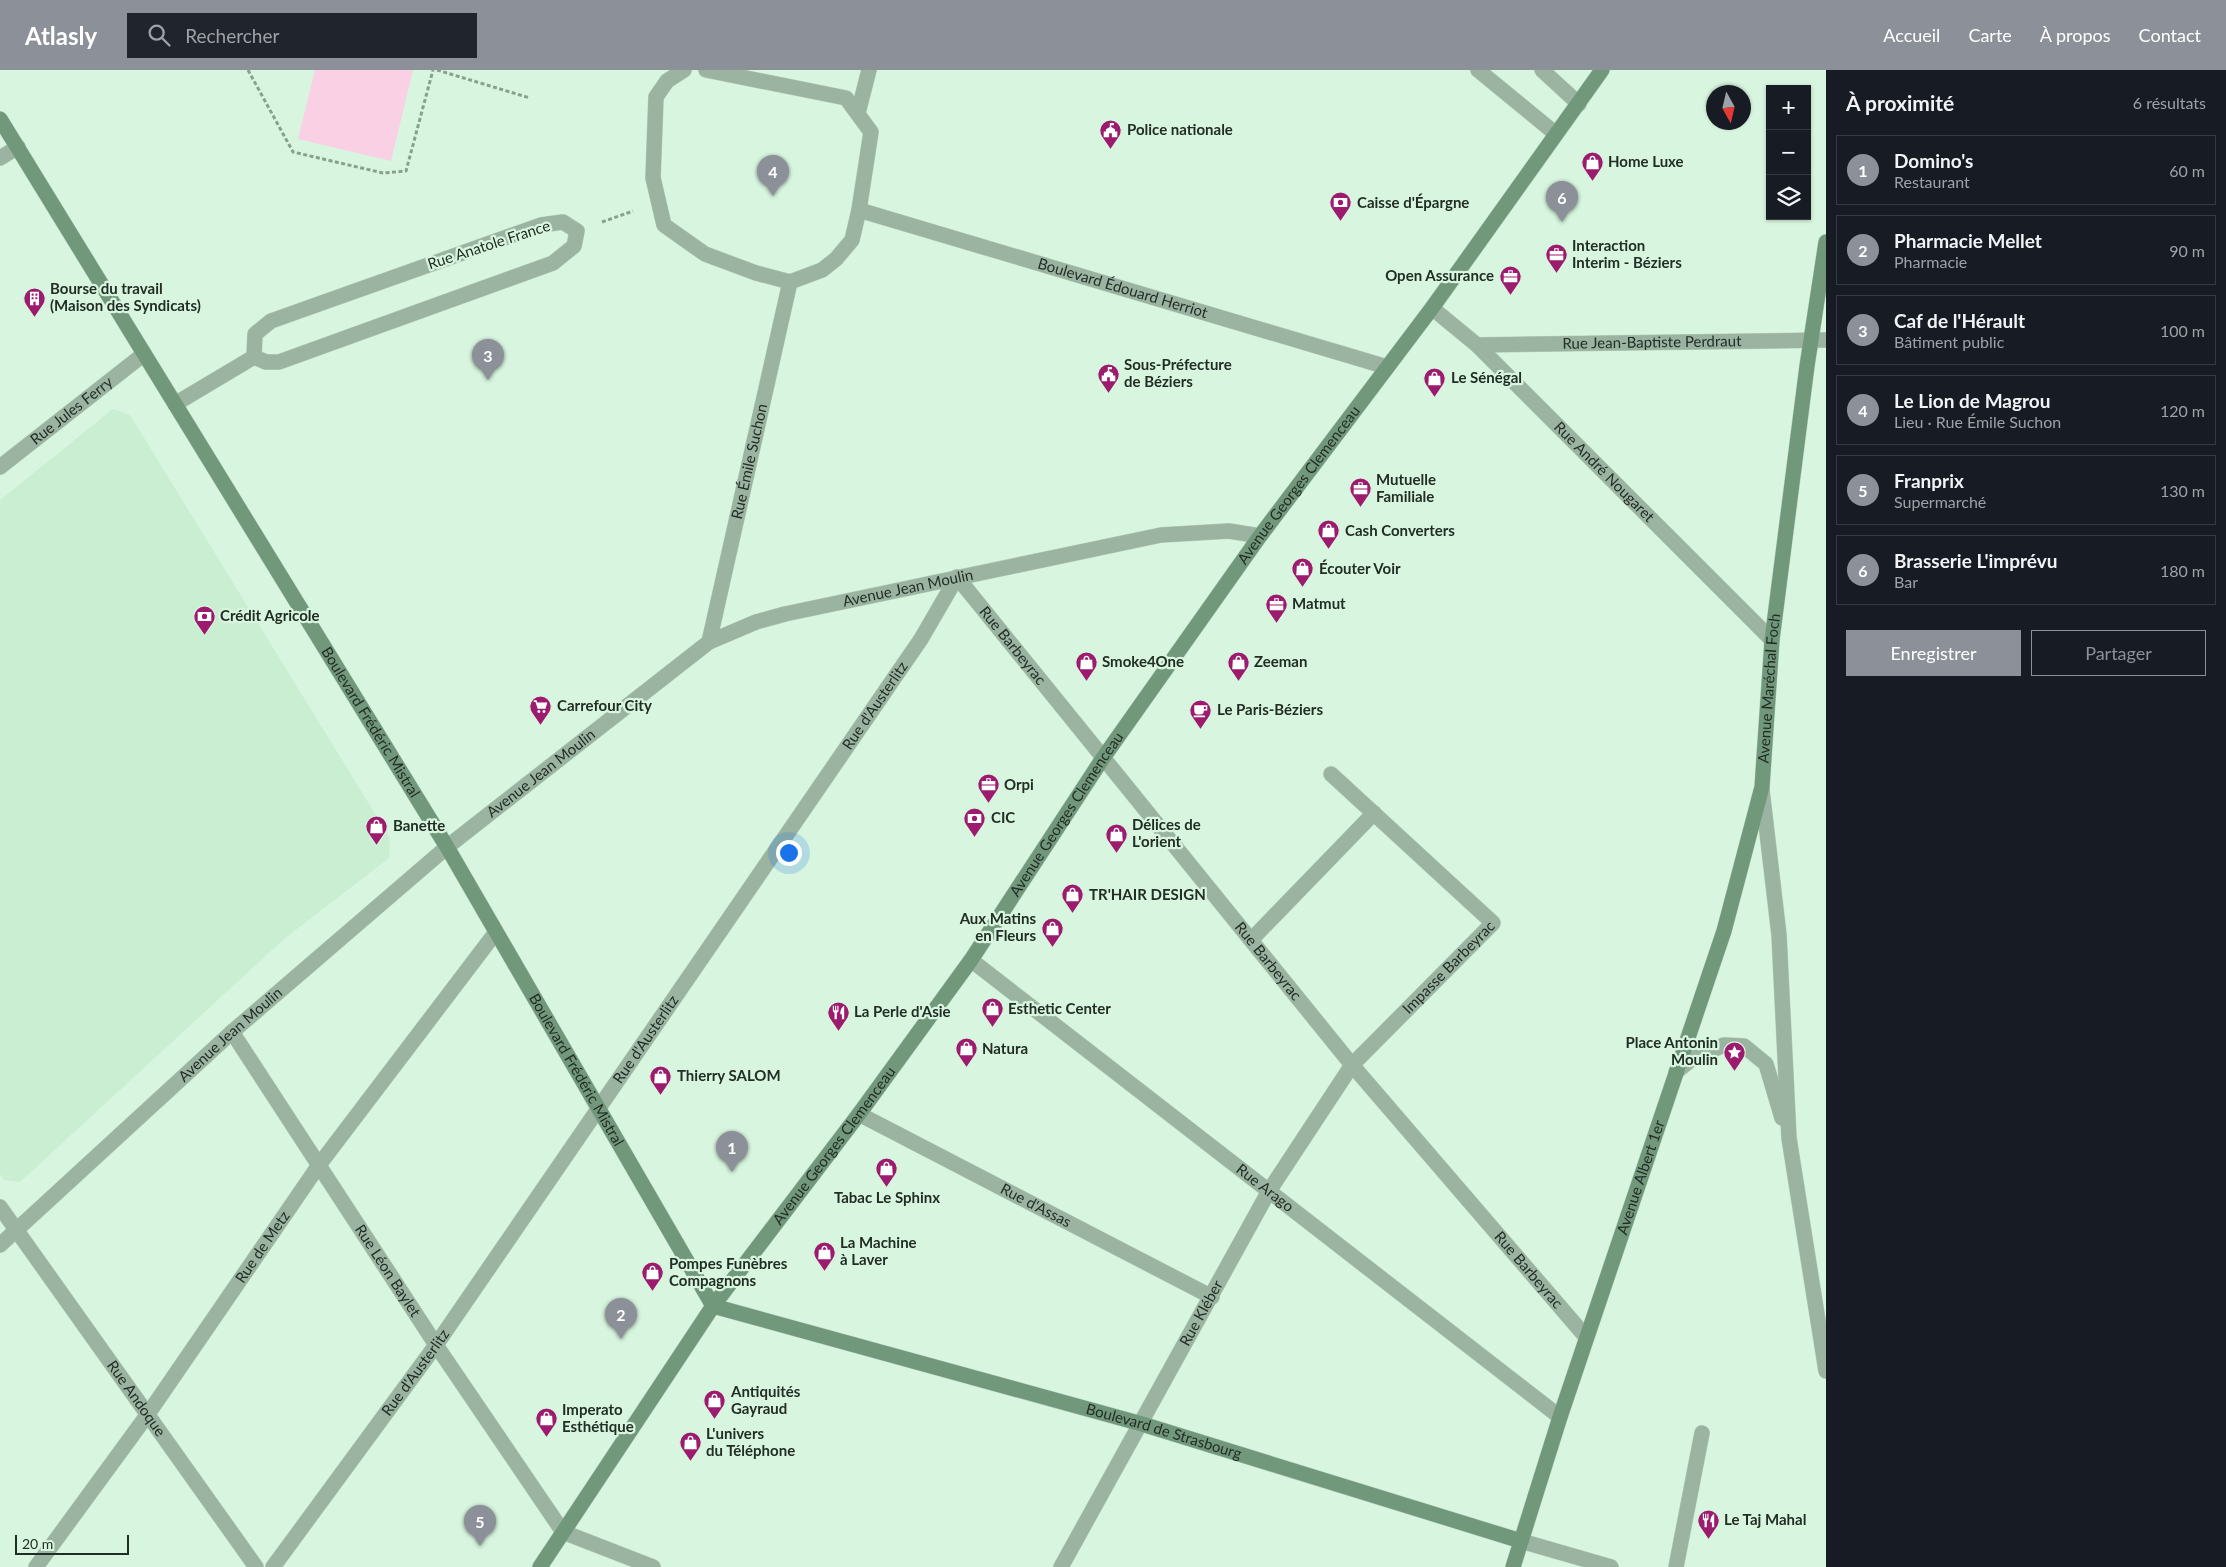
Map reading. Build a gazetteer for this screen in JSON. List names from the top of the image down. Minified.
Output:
{"streets":{"main road":["Avenue Georges Clemenceau","Avenue Maréchal Foch","Boulevard Frédéric Mistral","Avenue Albert 1er","Boulevard de Strasbourg"],"street":["Rue Anatole France","Boulevard Édouard Herriot","Rue Jean-Baptiste Perdraut","Rue Jules Ferry","Rue Émile Suchon","Rue André Nougaret","Avenue Jean Moulin","Rue Barbeyrac","Rue d'Austerlitz","Impasse Barbeyrac","Rue Arago","Rue d'Assas","Rue de Metz","Rue Léon Baylet","Rue Kléber","Rue Andoque"]},"crossings":[["Boulevard Édouard Herriot","Avenue Georges Clemenceau"],["Rue Jean-Baptiste Perdraut","Rue André Nougaret"],["Rue Jean-Baptiste Perdraut","Avenue Maréchal Foch"],["Rue Jules Ferry","Boulevard Frédéric Mistral"],["Rue Émile Suchon","Avenue Jean Moulin"],["Rue André Nougaret","Avenue Georges Clemenceau"],["Rue André Nougaret","Avenue Maréchal Foch"],["Avenue Georges Clemenceau","Avenue Jean Moulin"],["Avenue Georges Clemenceau","Rue Barbeyrac"],["Avenue Georges Clemenceau","Boulevard Frédéric Mistral"],["Avenue Georges Clemenceau","Rue Arago"],["Avenue Georges Clemenceau","Rue d'Assas"],["Avenue Georges Clemenceau","Rue Léon Baylet"],["Avenue Georges Clemenceau","Boulevard de Strasbourg"],["Avenue Jean Moulin","Rue Barbeyrac"],["Avenue Jean Moulin","Rue d'Austerlitz"],["Avenue Jean Moulin","Boulevard Frédéric Mistral"],["Avenue Jean Moulin","Rue Léon Baylet"],["Avenue Jean Moulin","Rue Andoque"],["Rue Barbeyrac","Rue d'Austerlitz"],["Rue Barbeyrac","Impasse Barbeyrac"],["Rue Barbeyrac","Avenue Albert 1er"],["Rue Barbeyrac","Rue Kléber"],["Avenue Maréchal Foch","Avenue Albert 1er"],["Rue d'Austerlitz","Boulevard Frédéric Mistral"],["Rue d'Austerlitz","Rue Léon Baylet"],["Boulevard Frédéric Mistral","Rue de Metz"],["Boulevard Frédéric Mistral","Boulevard de Strasbourg"],["Impasse Barbeyrac","Rue Kléber"],["Avenue Albert 1er","Rue Arago"],["Avenue Albert 1er","Boulevard de Strasbourg"],["Rue Arago","Rue Kléber"],["Rue d'Assas","Rue Kléber"],["Rue de Metz","Rue Léon Baylet"],["Rue de Metz","Rue Andoque"],["Rue Kléber","Boulevard de Strasbourg"]],"places":{"public building":["Police nationale","Sous-Préfecture de Béziers"],"shop":["Home Luxe","Le Sénégal","Cash Converters","Écouter Voir","Smoke4One","Zeeman","Banette","Délices de L'orient","TR'HAIR DESIGN","Aux Matins en Fleurs","Esthetic Center","Natura","Thierry SALOM","Tabac Le Sphinx","La Machine à Laver","Pompes Funèbres Compagnons","Antiquités Gayraud","Imperato Esthétique","L'univers du Téléphone"],"bank":["Caisse d'Épargne","Crédit Agricole","CIC"],"office":["Interaction Interim - Béziers","Open Assurance","Mutuelle Familiale","Matmut","Orpi"],"building":["Bourse du travail (Maison des Syndicats)"],"supermarket":["Carrefour City"],"cafe":["Le Paris-Béziers"],"restaurant":["La Perle d'Asie","Le Taj Mahal"],"place":["Place Antonin Moulin"]},"scale_bar":"20 m","north":"bottom","page":{"header":"Atlasly","search":"Rechercher","nav":["Accueil","Carte","À propos","Contact"],"heading":["À proximité","6 résultats"],"map_buttons":["+","−"],"list":[{"mark":"1","name":"Domino's","note":"Restaurant","value":"60 m"},{"mark":"2","name":"Pharmacie Mellet","note":"Pharmacie","value":"90 m"},{"mark":"3","name":"Caf de l'Hérault","note":"Bâtiment public","value":"100 m"},{"mark":"4","name":"Le Lion de Magrou","note":"Lieu · Rue Émile Suchon","value":"120 m"},{"mark":"5","name":"Franprix","note":"Supermarché","value":"130 m"},{"mark":"6","name":"Brasserie L'imprévu","note":"Bar","value":"180 m"}],"pins":["4","6","3","1","2","5"],"buttons":["Enregistrer","Partager"],"scale":"20 m"}}
